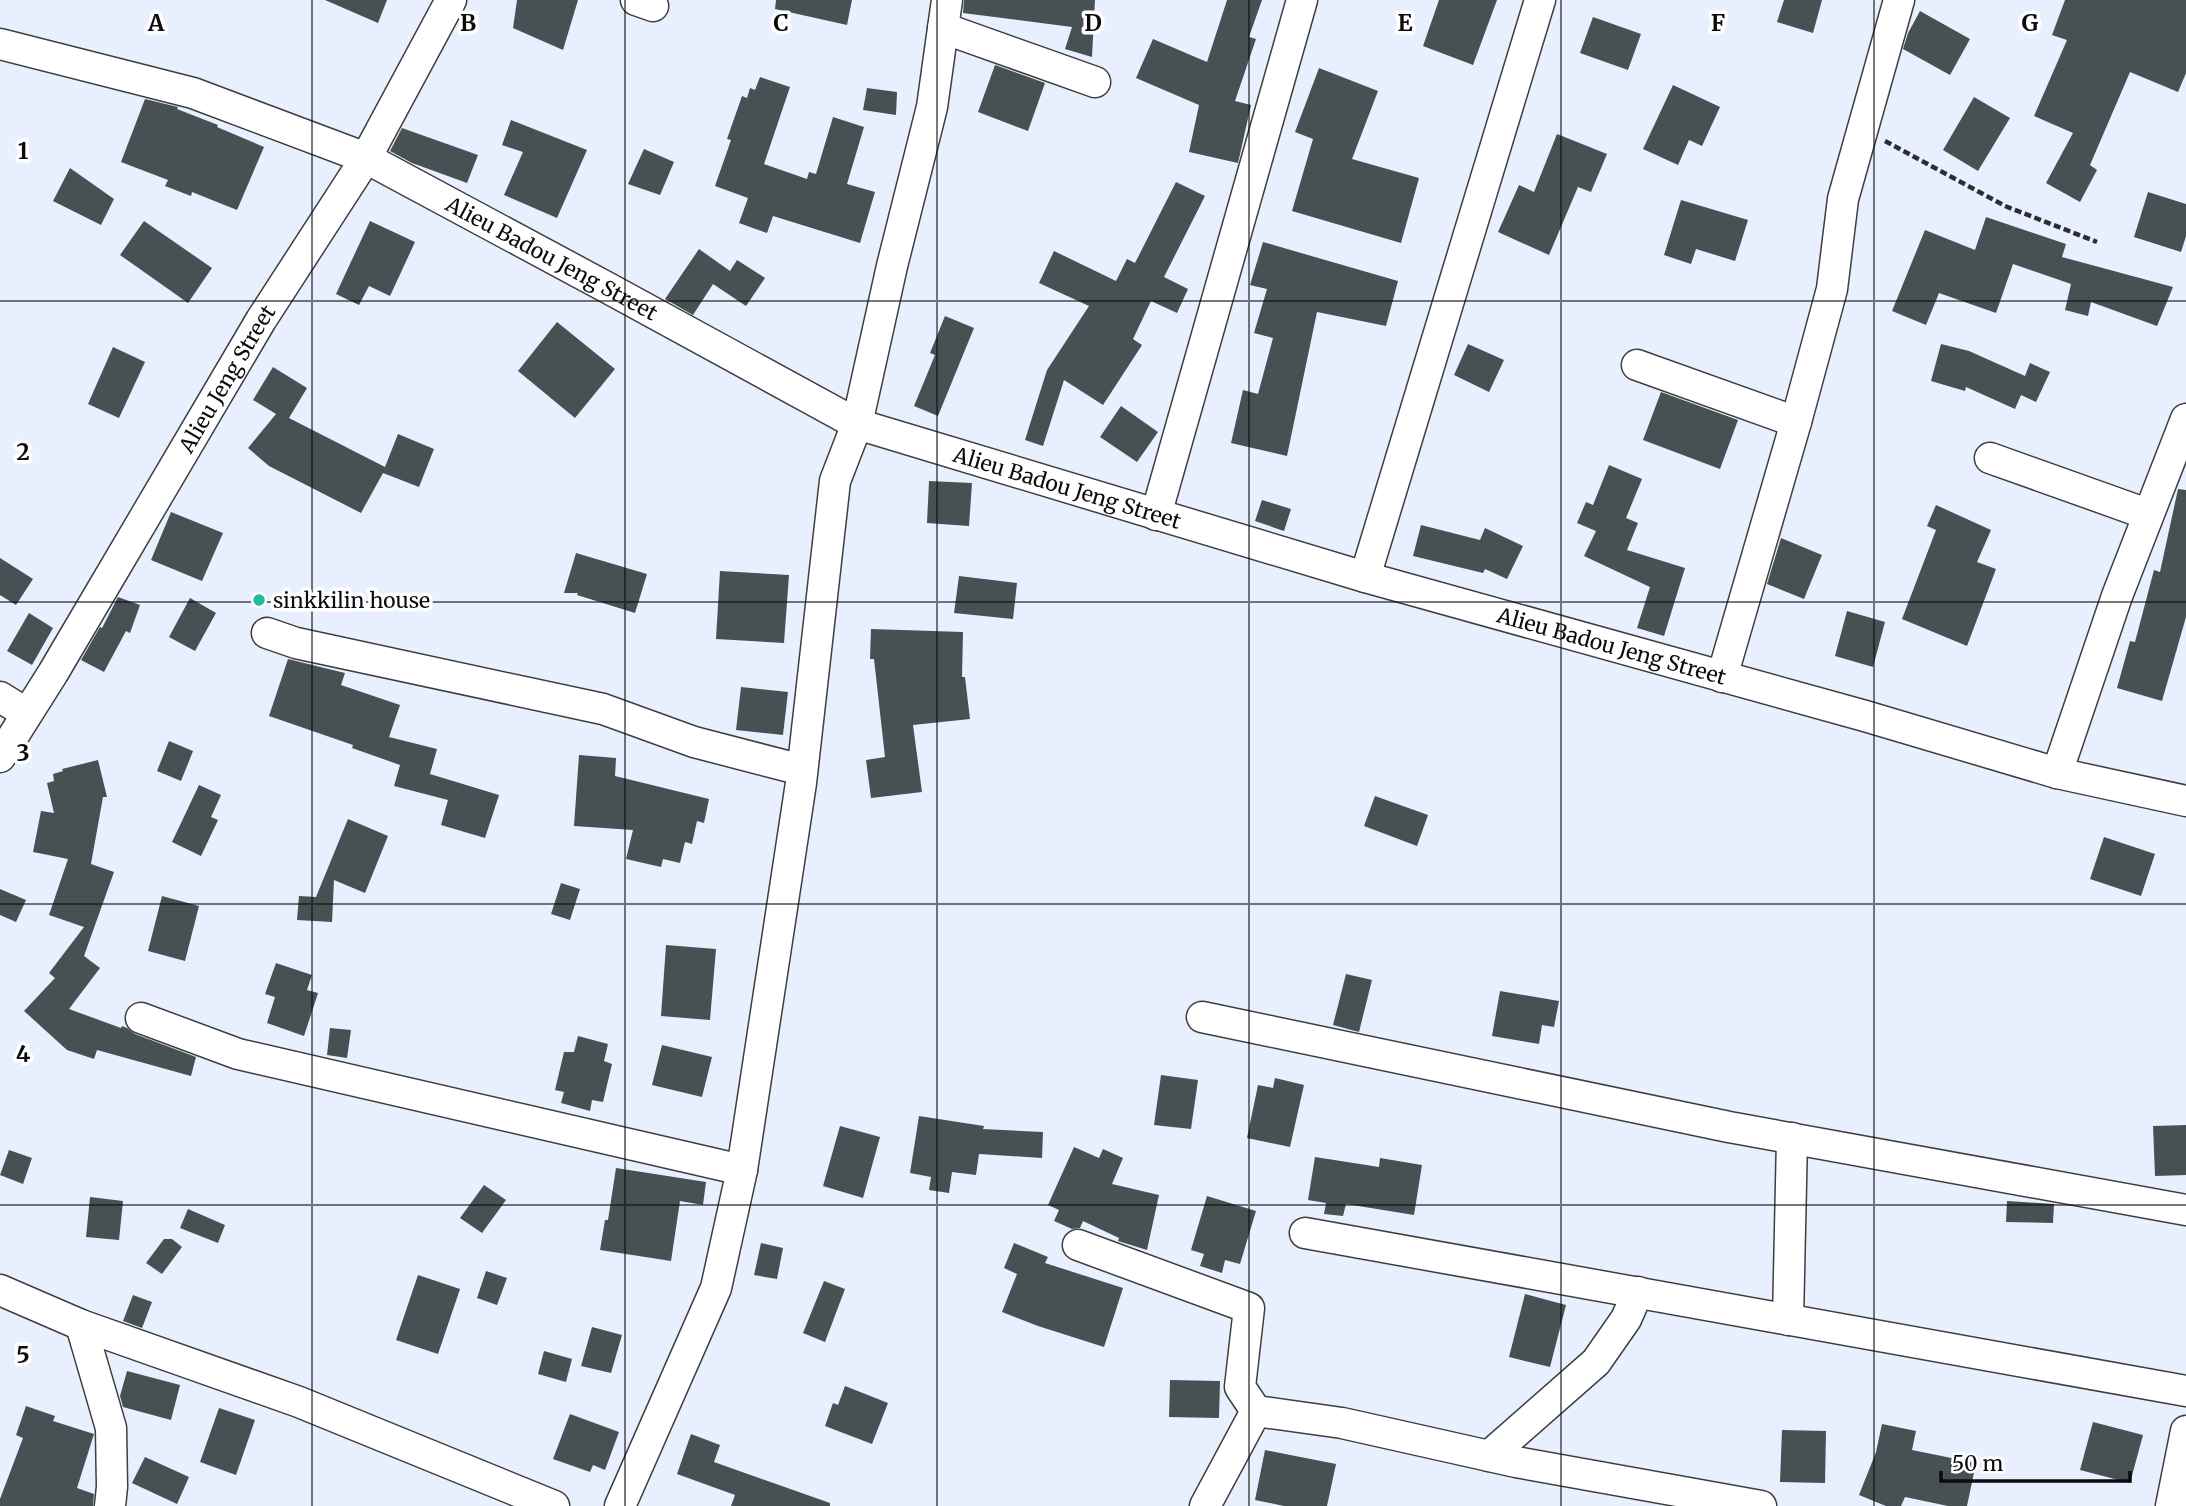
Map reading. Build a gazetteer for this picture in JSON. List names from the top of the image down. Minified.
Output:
{"streets":{"street":["Alieu Badou Jeng Street","Alieu Jeng Street"]},"crossings":[["Alieu Badou Jeng Street","Alieu Jeng Street"]],"places":["sinkkilin house"],"scale_bar":"50 m","grid":{"columns":["A","B","C","D","E","F","G"],"rows":["1","2","3","4","5"]}}
